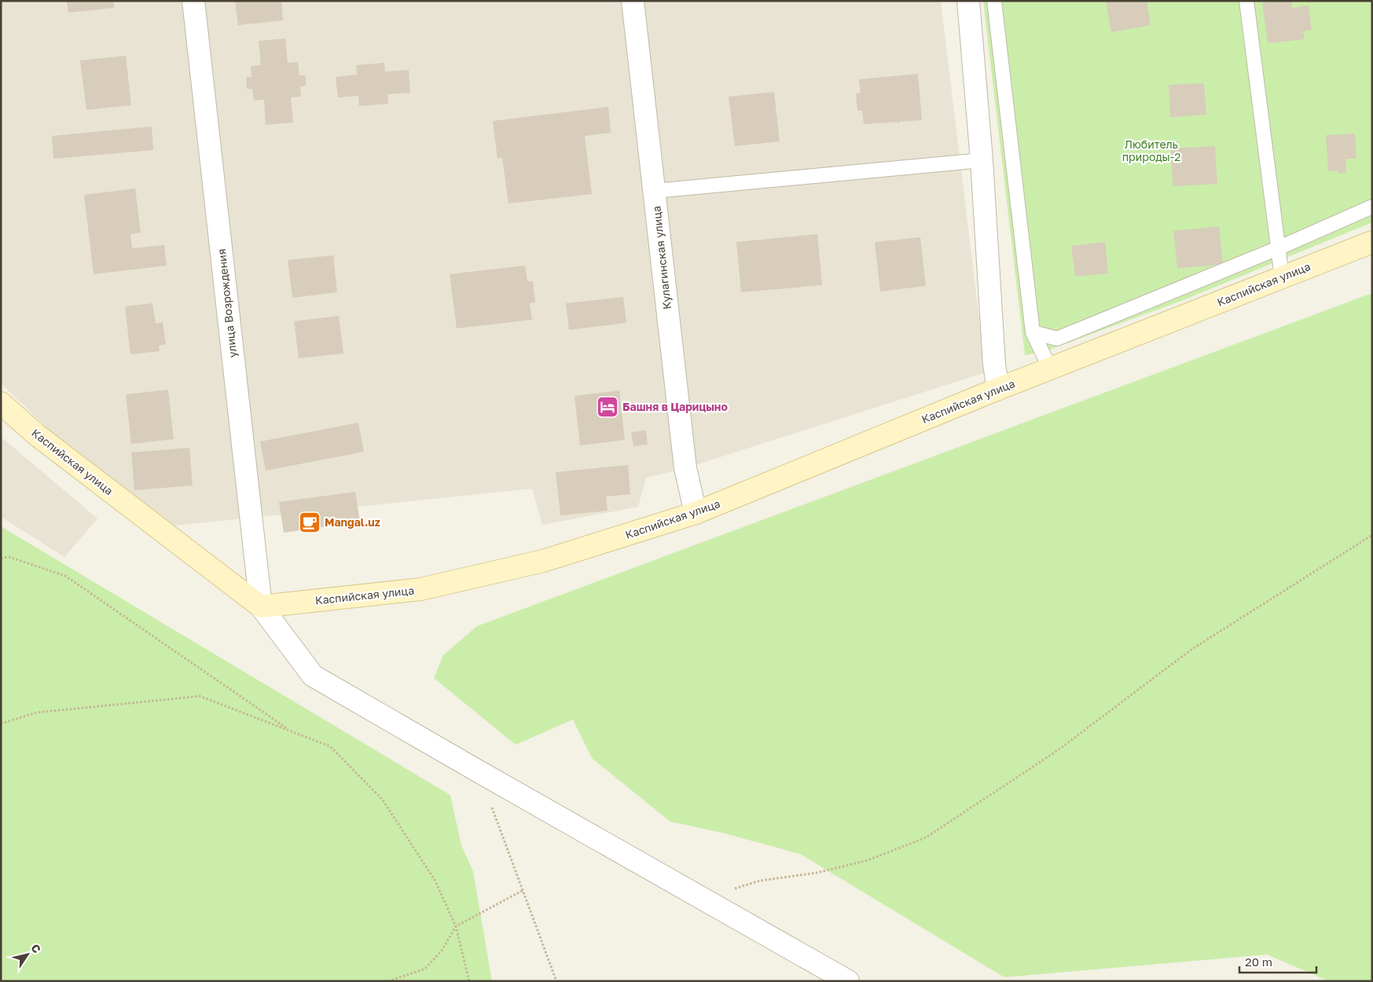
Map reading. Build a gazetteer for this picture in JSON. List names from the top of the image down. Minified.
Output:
{"streets":{"street":["Кулагинская улица","Каспийская улица","улица Возрождения"]},"crossings":[["Кулагинская улица","Каспийская улица"],["Каспийская улица","улица Возрождения"]],"parks":["Любитель природы-2"],"places":{"hotel":["Башня в Царицыно"],"cafe":["Mangal.uz"]},"scale_bar":"20 m","north":"top right"}
